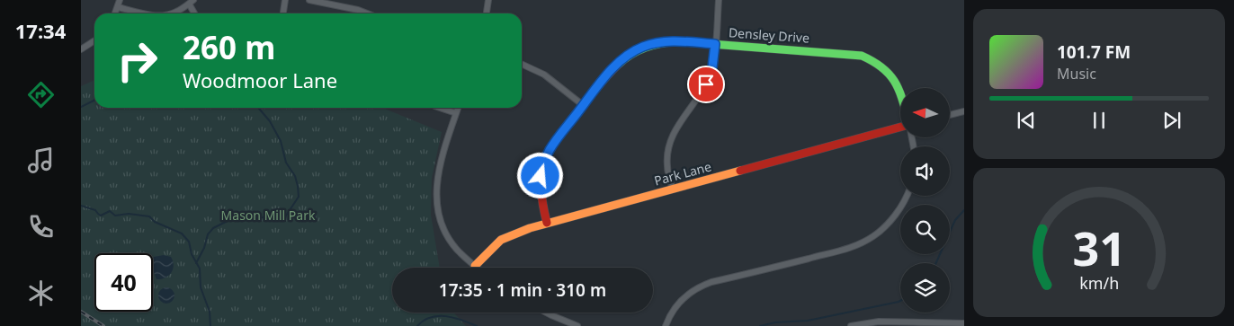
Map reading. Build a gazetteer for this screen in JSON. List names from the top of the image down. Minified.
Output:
{"streets":{"street":["Densley Drive","Park Lane"]},"crossings":[["Densley Drive","Park Lane"]],"parks":["Mason Mill Park"],"north":"left","page":{"tabs":"17:34","turn":["260 m","Woodmoor Lane"],"song":["101.7 FM","Music"],"limit":"40","trip":"17:35 · 1 min · 310 m","gauge":["31","km/h"]}}
